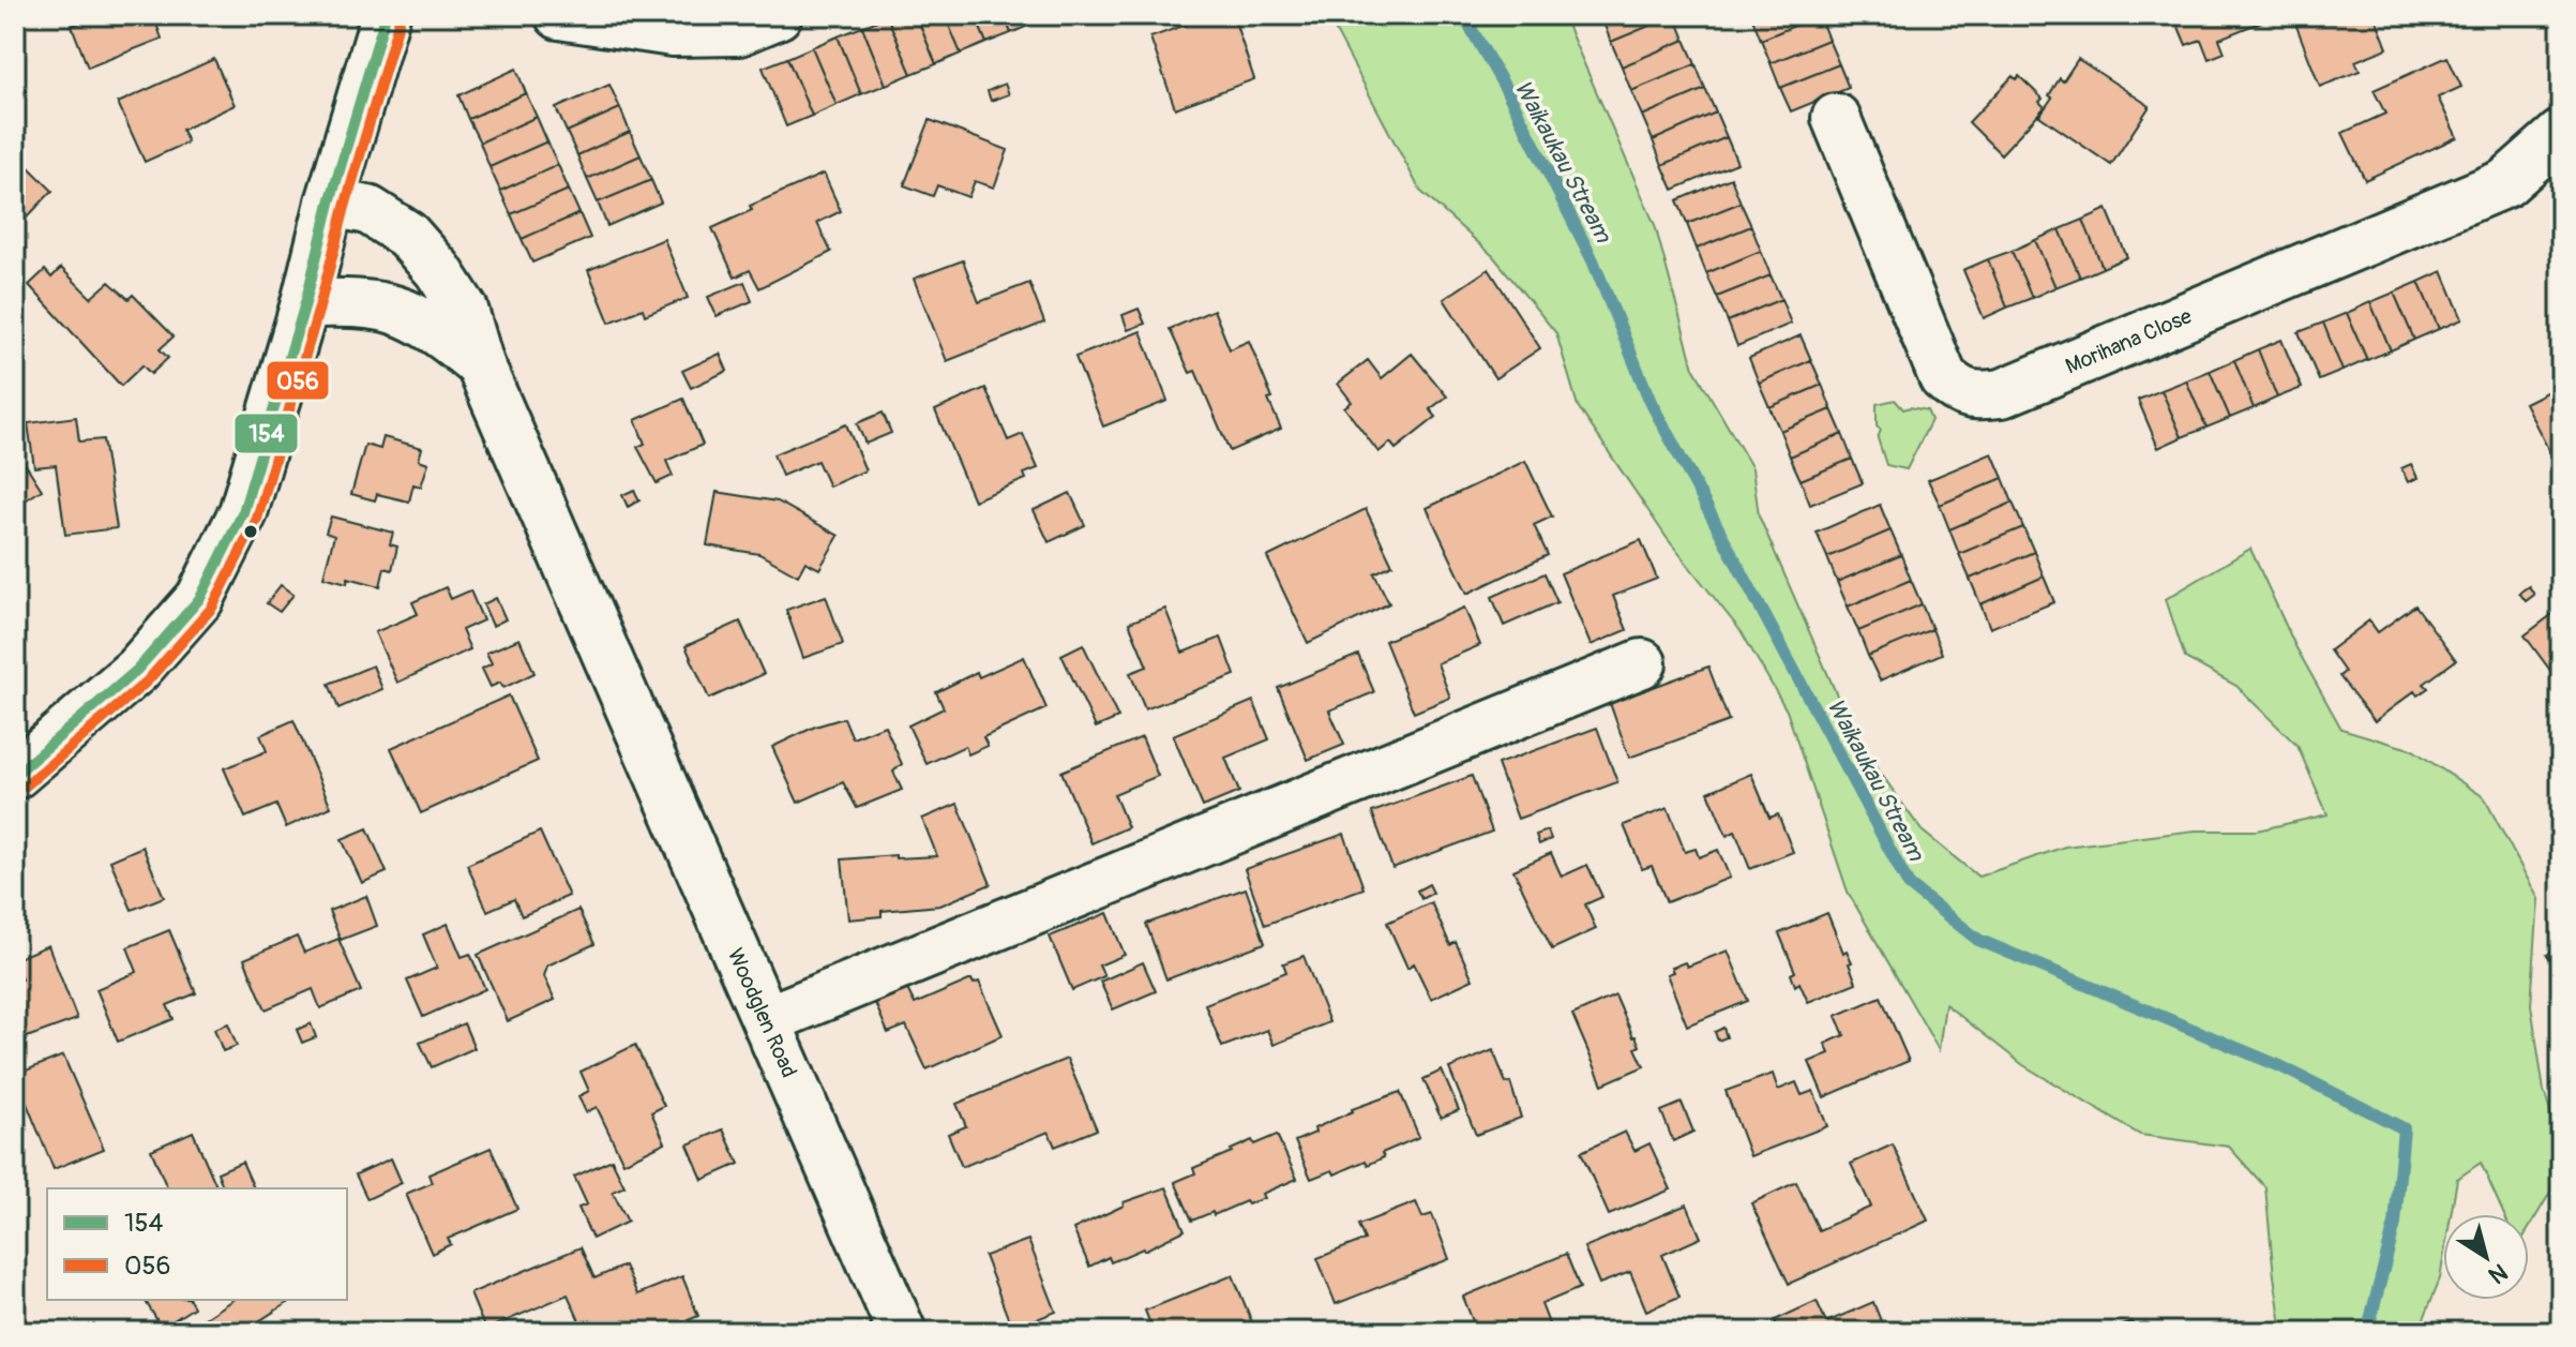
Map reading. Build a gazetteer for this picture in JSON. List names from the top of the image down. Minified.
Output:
{"streets":{"street":["Morihana Close","Woodglen Road"]},"water":["Waikaukau Stream"],"lines":["transit line 154","transit line 056"],"legend":["154","056"],"north":"bottom right"}
